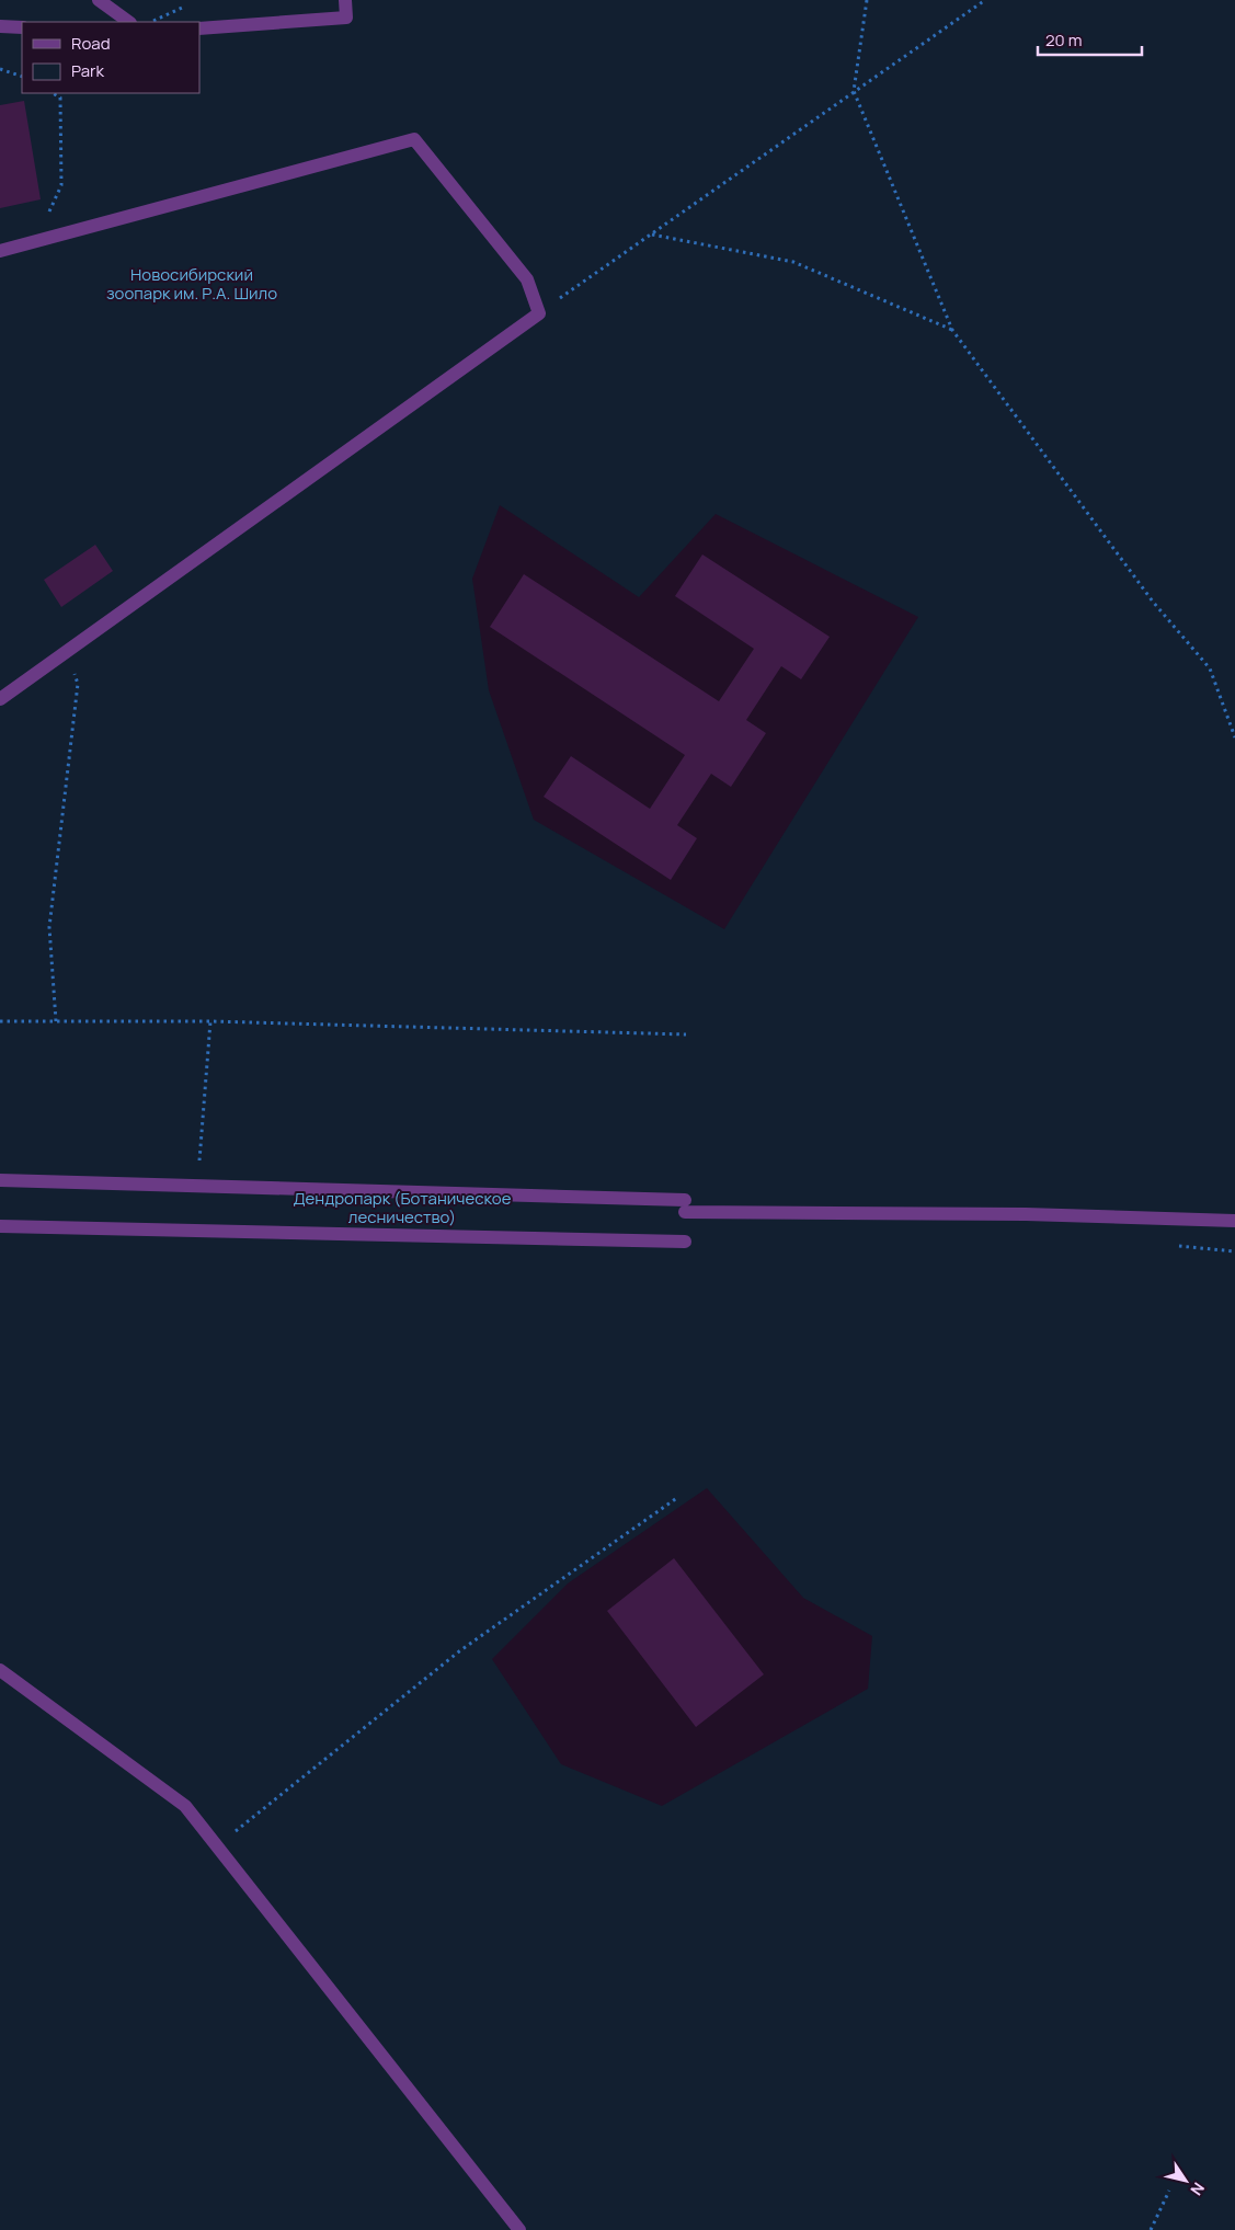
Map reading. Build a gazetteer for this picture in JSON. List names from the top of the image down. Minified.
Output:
{"parks":["Новосибирский зоопарк им. Р.А. Шило","Дендропарк (Ботаническое лесничество)"],"legend":["Road","Park"],"scale_bar":"20 m","north":"bottom right"}
